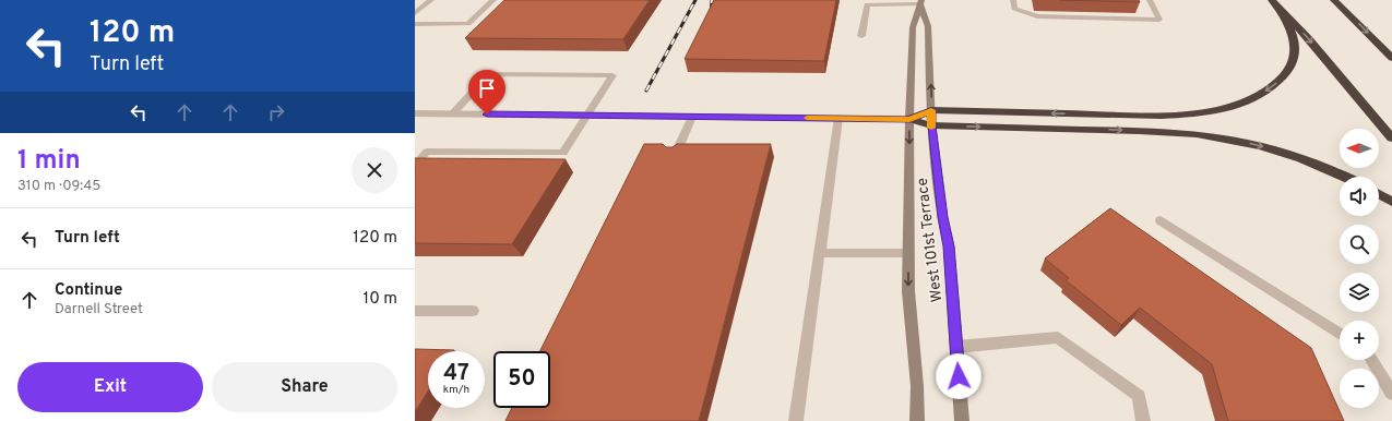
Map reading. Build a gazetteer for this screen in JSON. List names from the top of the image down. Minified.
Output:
{"streets":{"main road":["West 101st Terrace"]},"north":"left","page":{"turn":["120 m","Turn left"],"map_buttons":["+","−"],"heading":["1 min","310 m · 09:45"],"list":[{"name":"Turn left","value":"120 m"},{"name":"Continue","note":"Darnell Street","value":"10 m"}],"speed":"47 km/h","limit":"50","buttons":["Exit","Share"]}}
